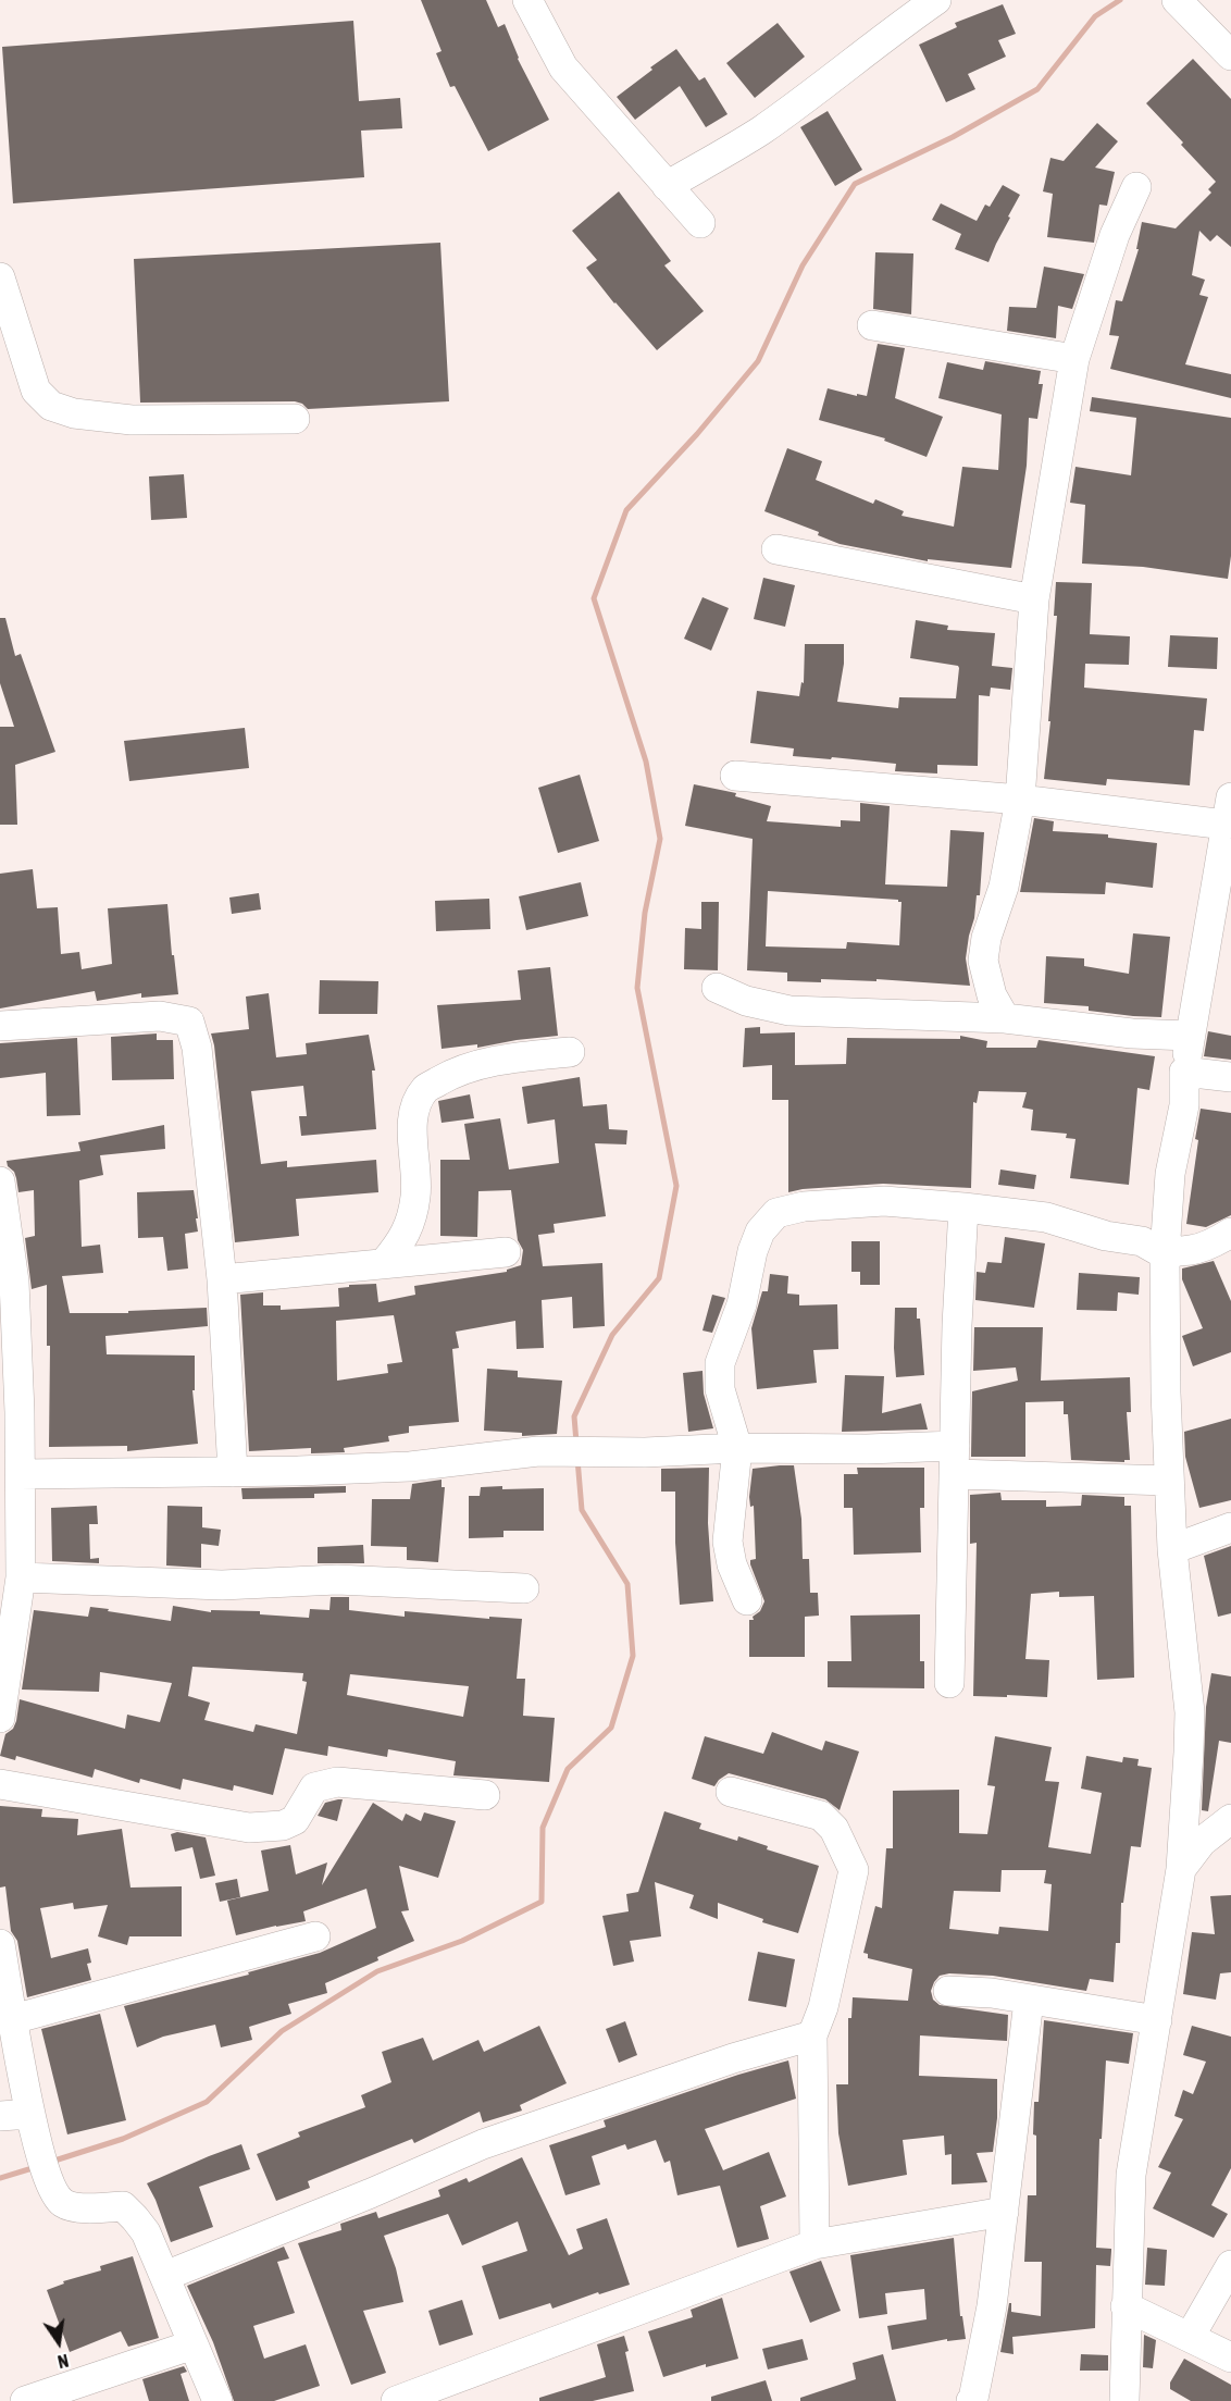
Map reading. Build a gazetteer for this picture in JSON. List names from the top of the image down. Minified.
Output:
{"north":"bottom"}
